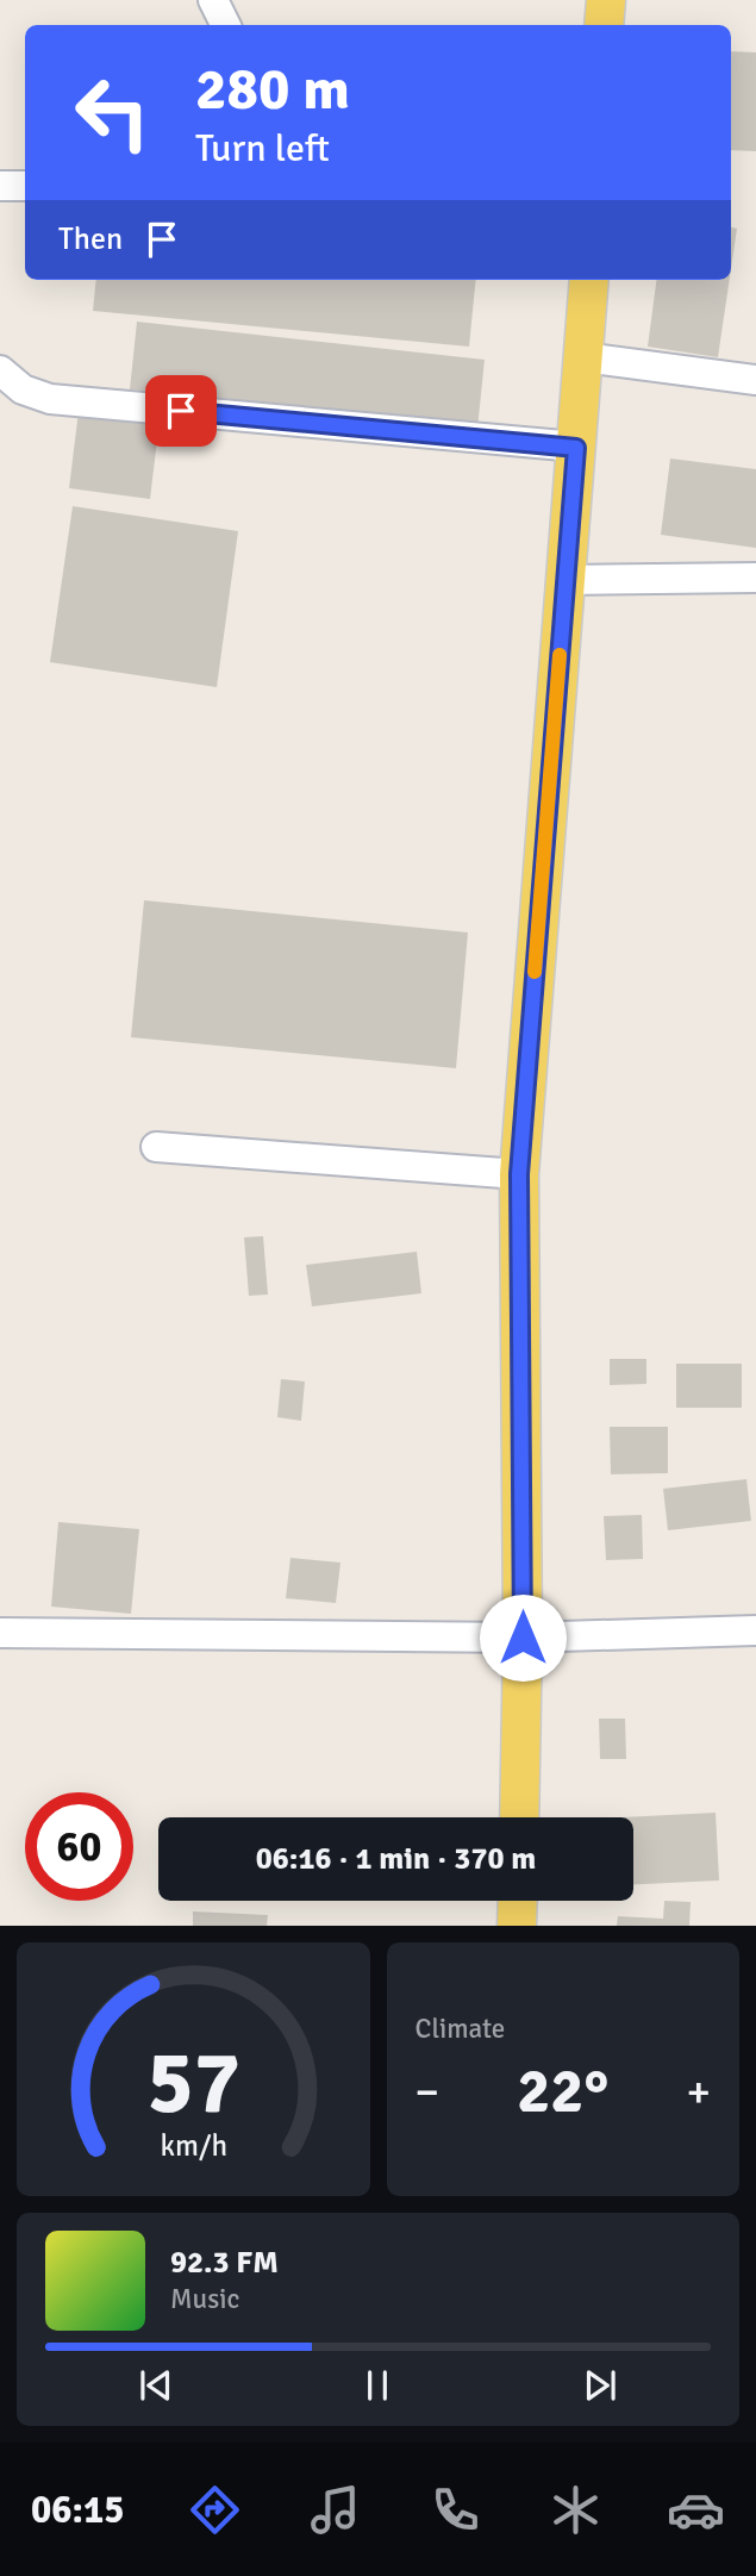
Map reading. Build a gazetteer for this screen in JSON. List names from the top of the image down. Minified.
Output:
{"page":{"turn":["280 m","Turn left"],"then":"Then","limit":"60","trip":"06:16 · 1 min · 370 m","tile":"Climate","heat":["−","22°","+"],"song":["92.3 FM","Music"],"tabs":"06:15","gauge":["57","km/h"]}}
